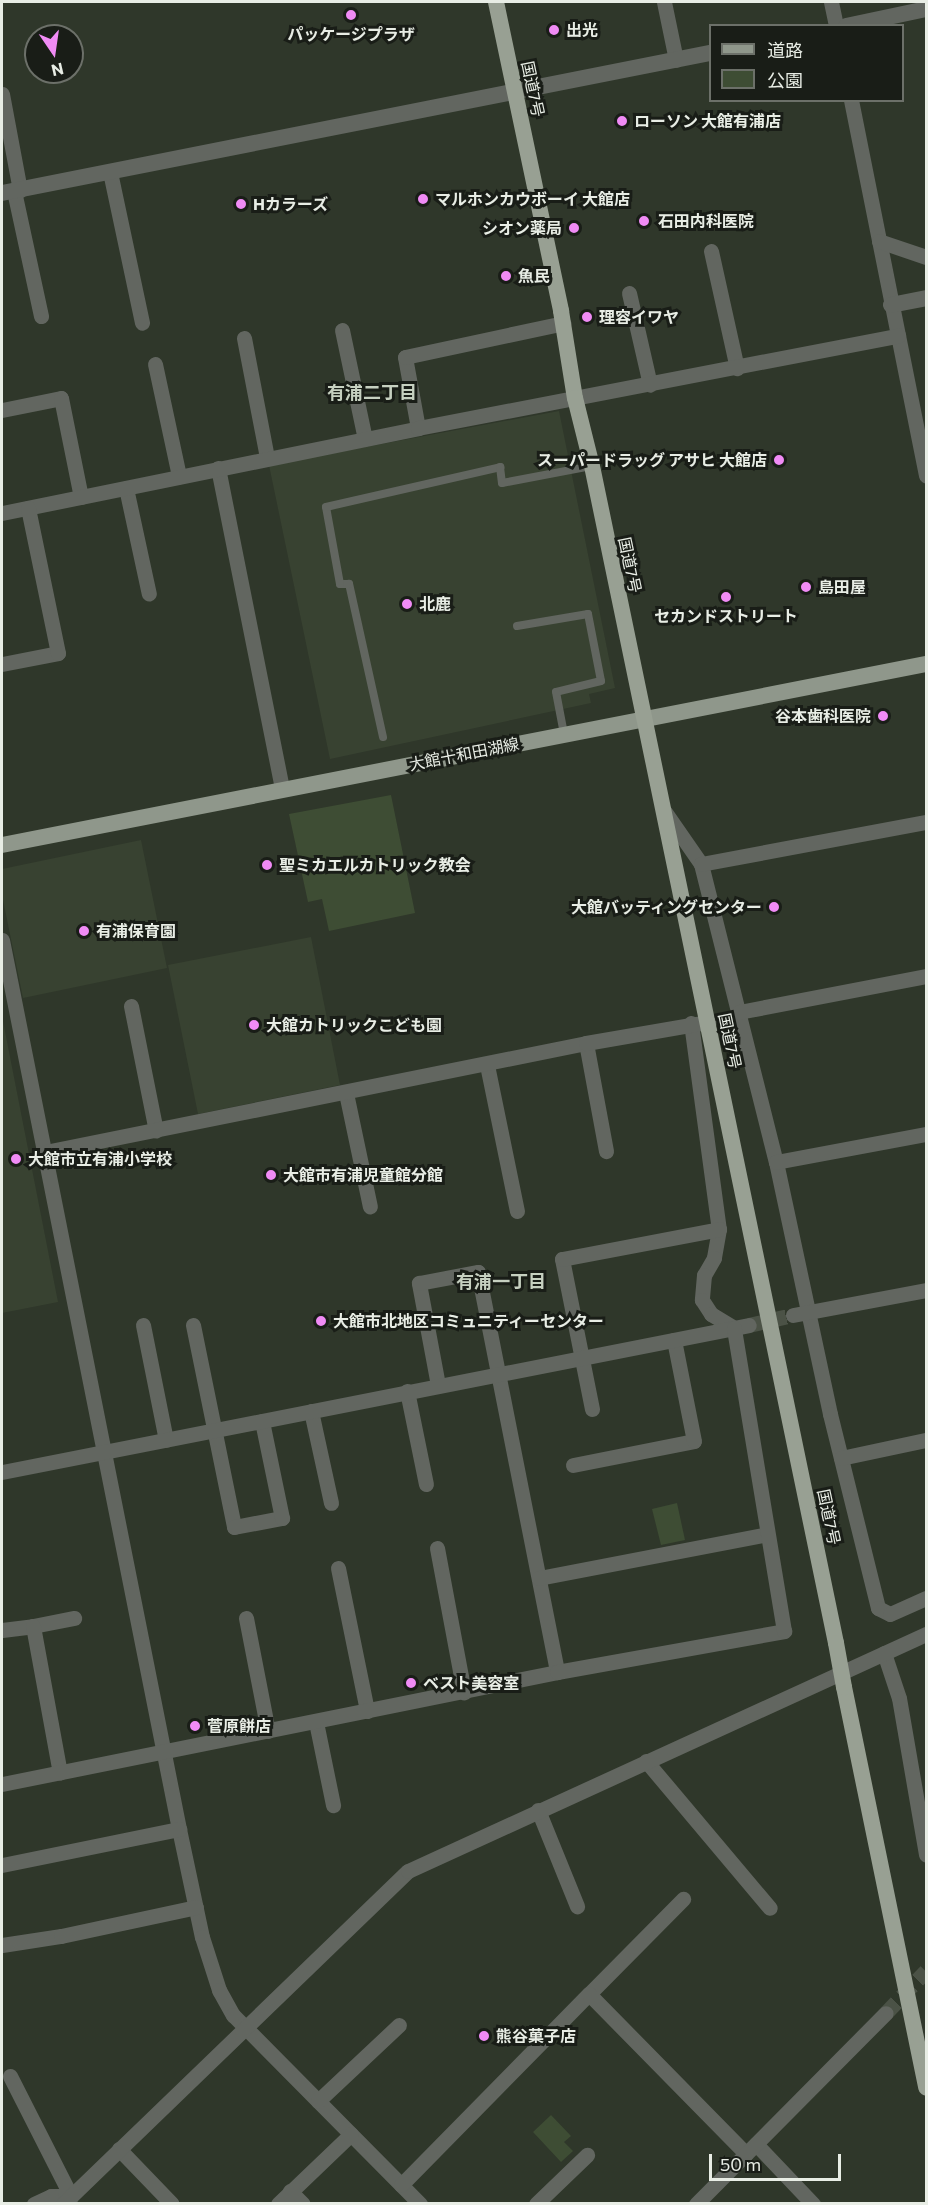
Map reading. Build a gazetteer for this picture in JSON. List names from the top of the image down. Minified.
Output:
{"streets":{"highway":["国道7号"],"main road":["大館十和田湖線"]},"crossings":[["国道7号","大館十和田湖線"]],"districts":["有浦二丁目","有浦一丁目"],"places":["パッケージプラザ","出光","ローソン 大館有浦店","マルホンカウボーイ 大館店","Hカラーズ","石田内科医院","シオン薬局","魚民","理容イワヤ","スーパードラッグ アサヒ 大館店","島田屋","セカンドストリート","北鹿","谷本歯科医院","聖ミカエルカトリック教会","大館バッティングセンター","有浦保育園","大館カトリックこども園","大館市立有浦小学校","大館市有浦児童館分館","大館市北地区コミュニティーセンター","ベスト美容室","菅原餅店","熊谷菓子店"],"legend":["道路","公園"],"scale_bar":"50 m","north":"bottom"}
